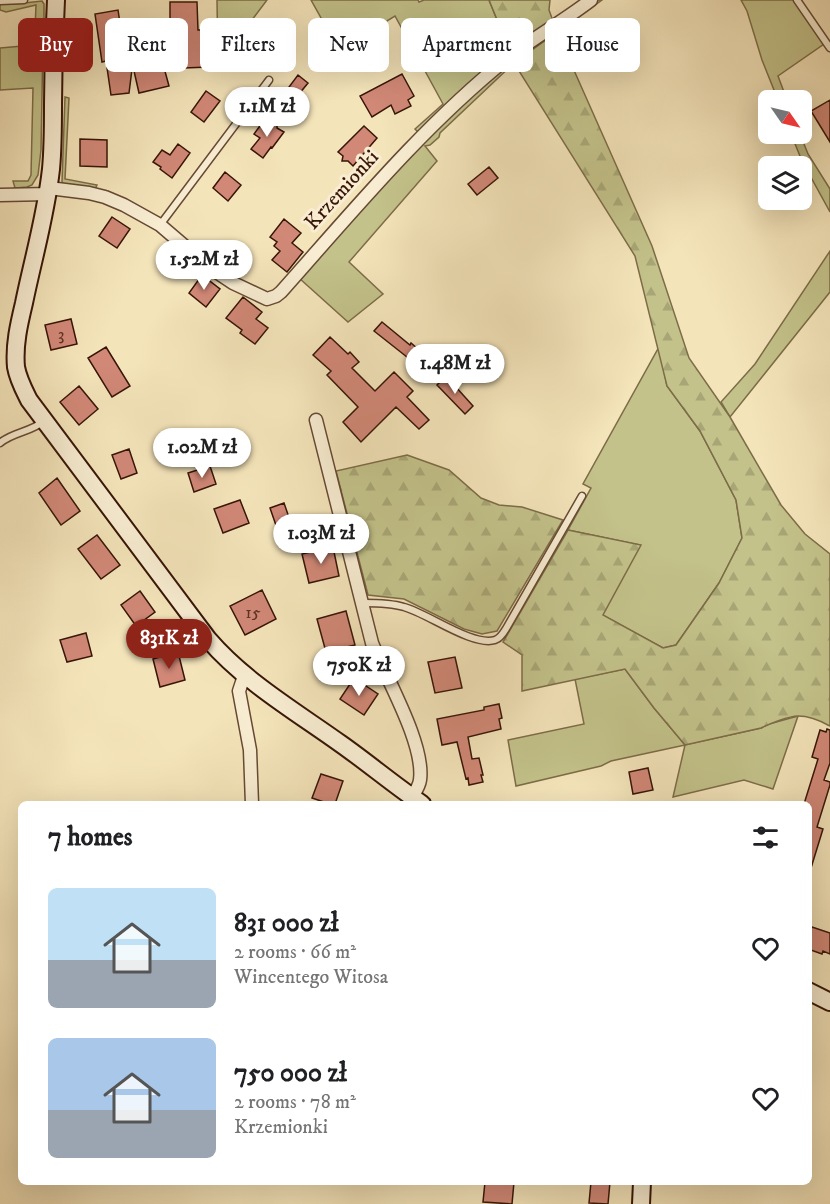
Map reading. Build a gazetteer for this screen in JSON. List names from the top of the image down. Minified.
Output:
{"streets":{"street":["Krzemionki"]},"house_numbers":["3","15"],"north":"bottom right","page":{"chip":["Buy","Rent","Filters","New","Apartment","House"],"price":["1.1M zł","1.52M zł","1.48M zł","1.02M zł","1.03M zł","831K zł","750K zł"],"heading":"7 homes","list":[{"name":"831 000 zł","note":"2 rooms · 66 m² · Wincentego Witosa"},{"name":"750 000 zł","note":"2 rooms · 78 m² · Krzemionki"}]}}
